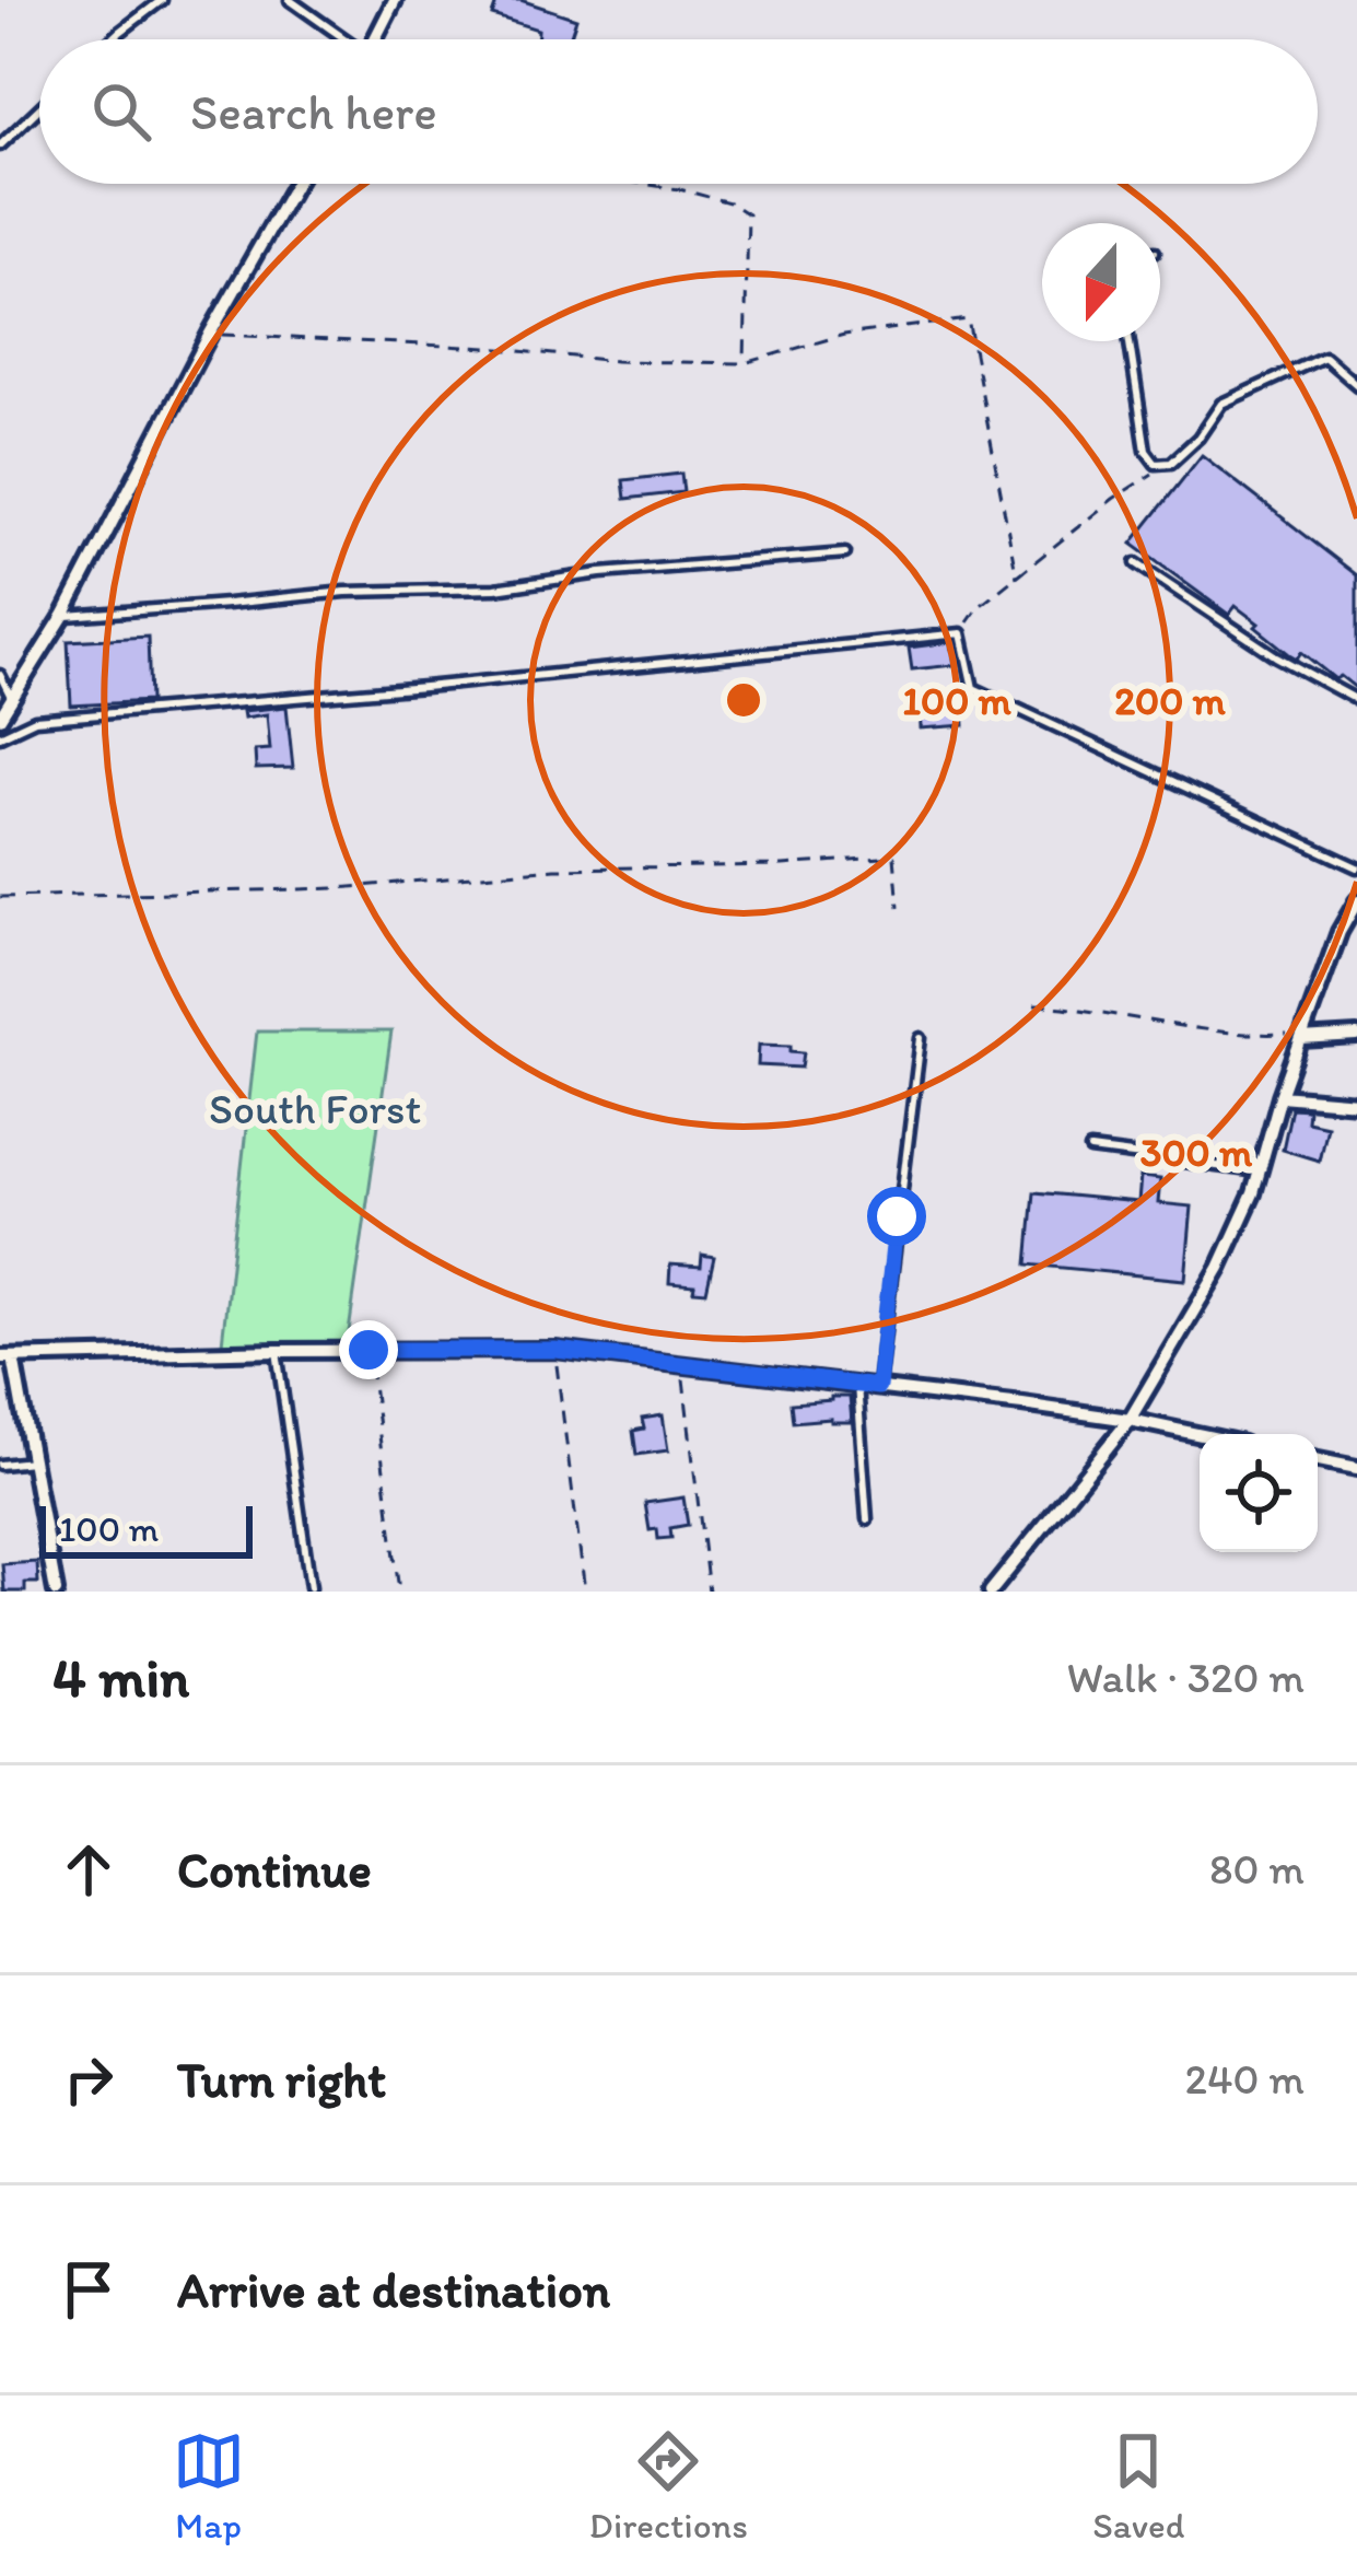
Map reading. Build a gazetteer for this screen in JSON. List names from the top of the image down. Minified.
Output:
{"parks":["South Forst"],"scale_bar":"100 m","north":"bottom","page":{"search":"Search here","scale":"100 m","heading":["4 min","Walk · 320 m"],"list":[["Continue","80 m"],["Turn right","240 m"],"Arrive at destination"],"nav":["Map","Directions","Saved"]},"rings":["100 m","200 m","300 m"]}
